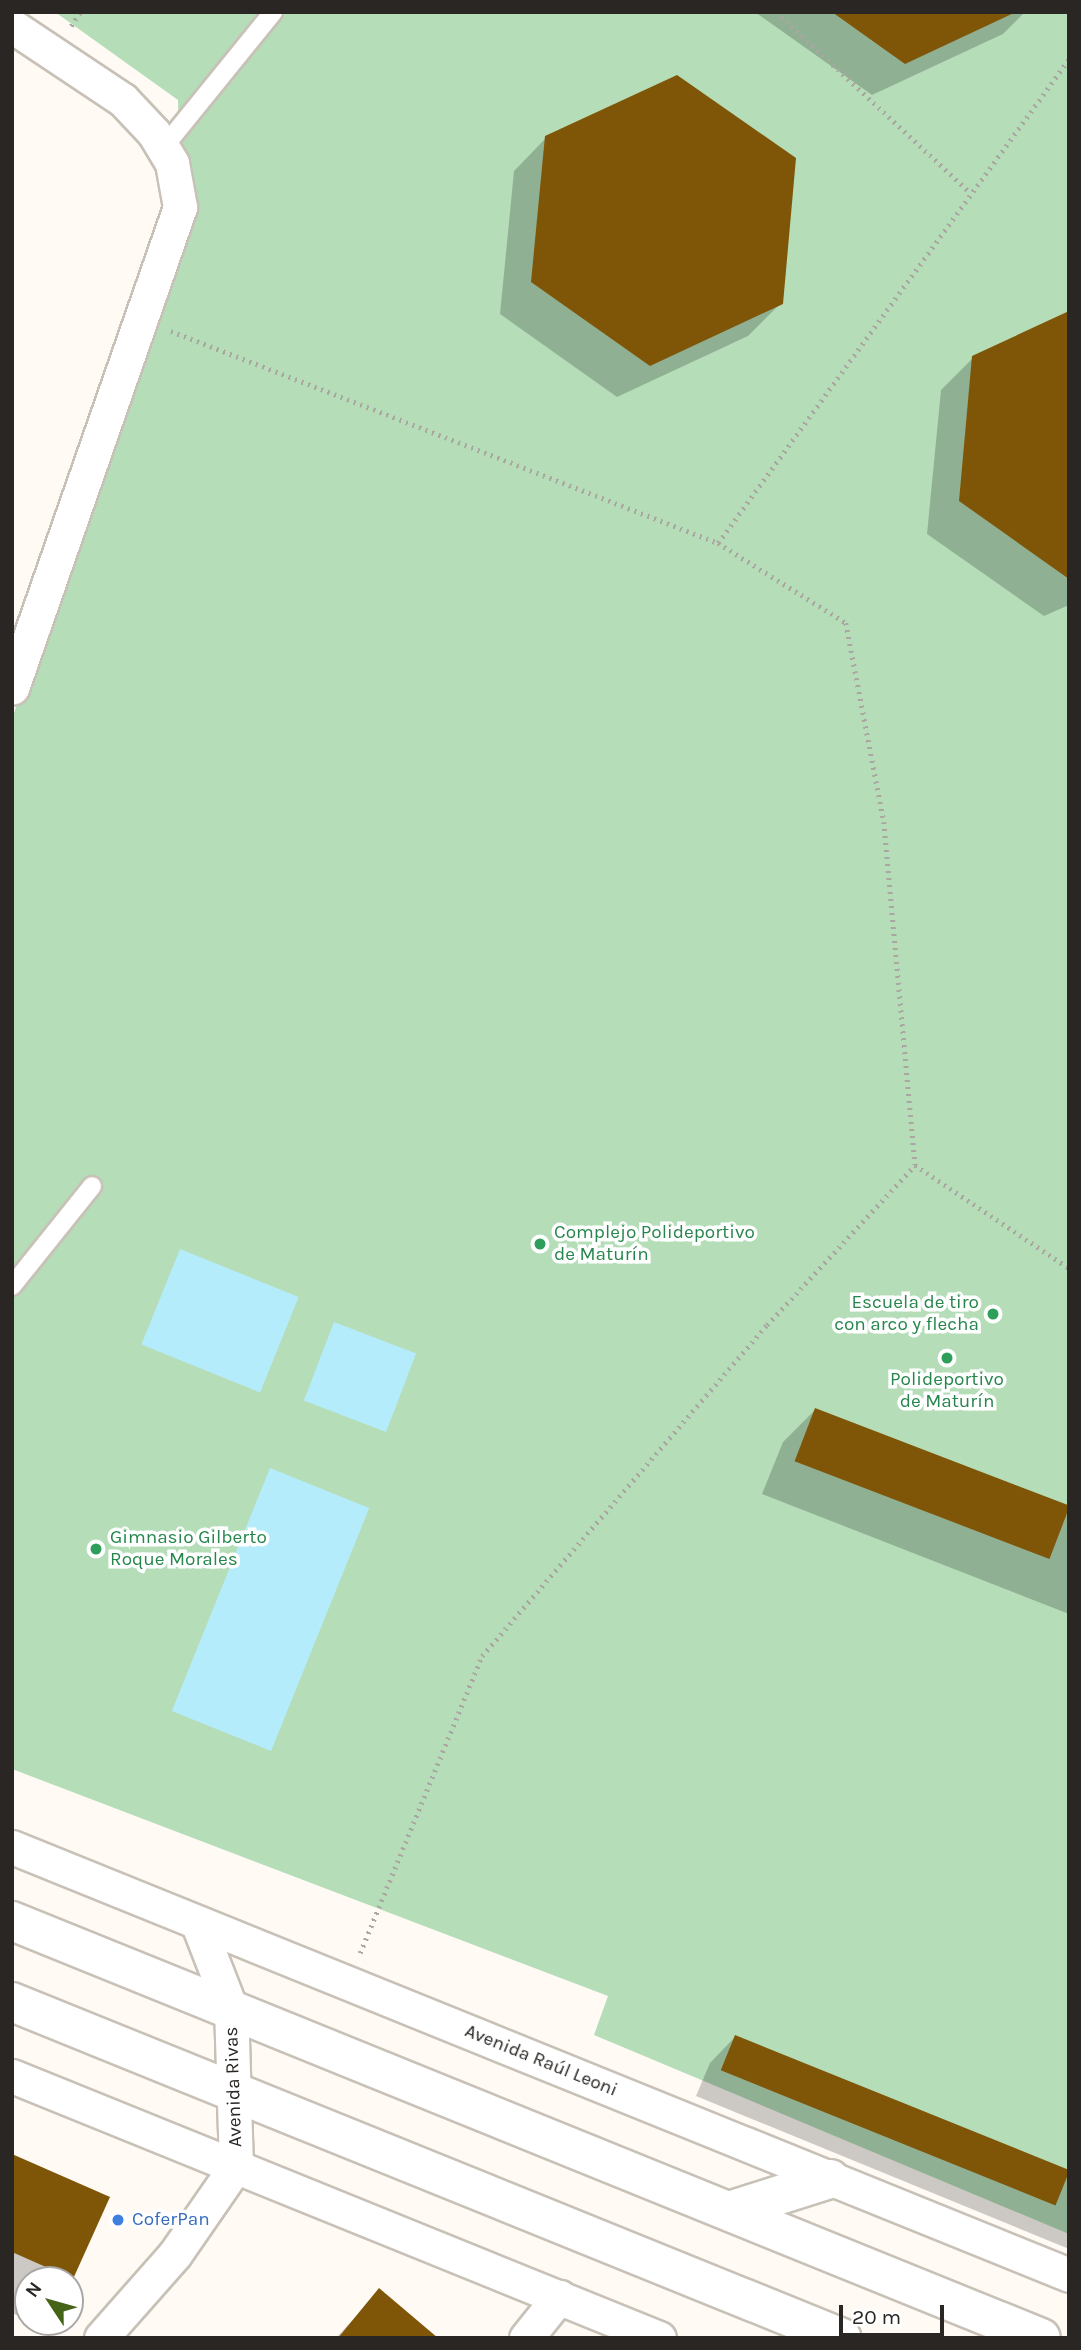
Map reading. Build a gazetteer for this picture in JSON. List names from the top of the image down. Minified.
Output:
{"streets":{"street":["Avenida Raúl Leoni","Avenida Rivas"]},"crossings":[["Avenida Raúl Leoni","Avenida Rivas"]],"places":["Complejo Polideportivo de Maturín","Escuela de tiro con arco y flecha","Polideportivo de Maturín","Gimnasio Gilberto Roque Morales","CoferPan"],"scale_bar":"20 m","north":"top left"}
